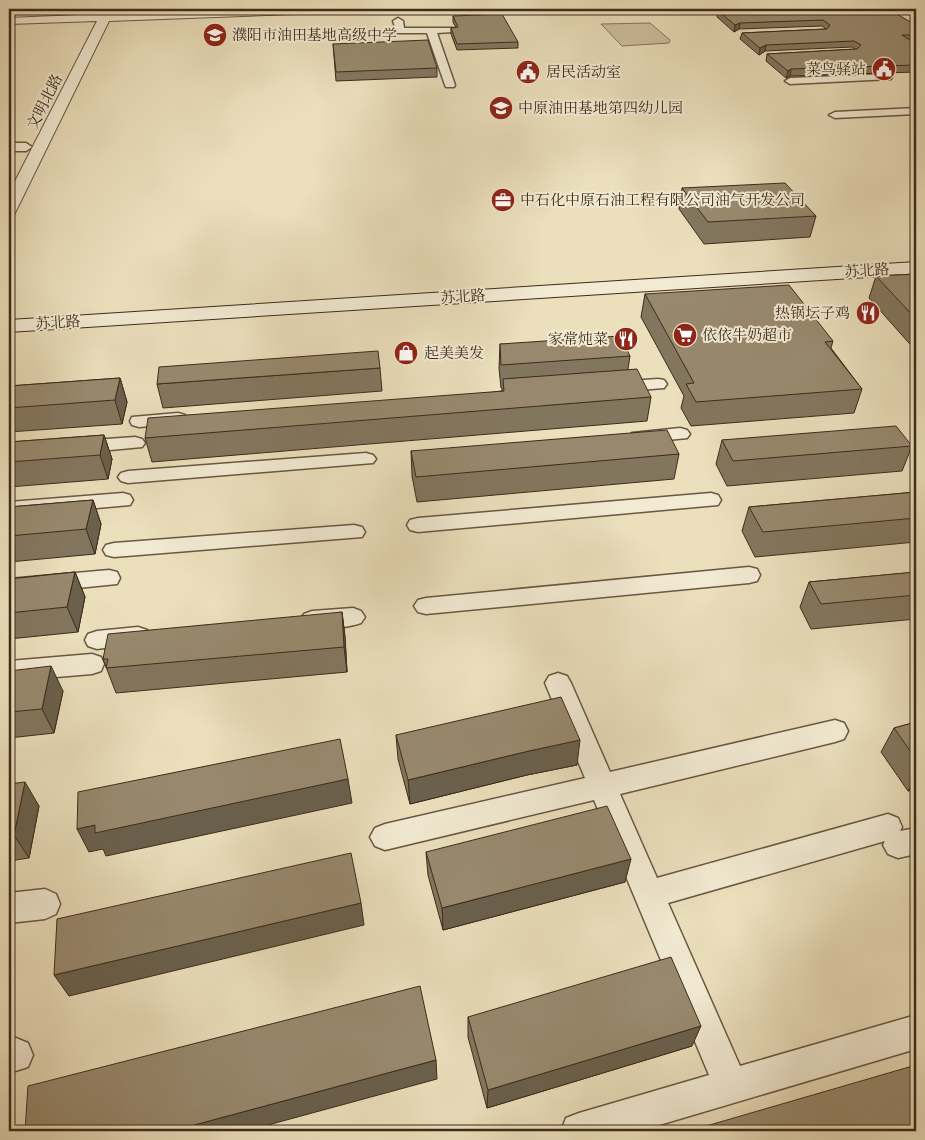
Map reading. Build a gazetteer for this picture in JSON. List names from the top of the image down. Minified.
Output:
{"streets":{"street":["文明北路","苏北路"]},"places":{"school or university":["濮阳市油田基地高级中学","中原油田基地第四幼儿园"],"public building":["菜鸟驿站","居民活动室"],"office":["中石化中原石油工程有限公司油气开发公司"],"restaurant":["热锅坛子鸡","家常炖菜"],"supermarket":["依依牛奶超市"],"shop":["起美美发"]}}
